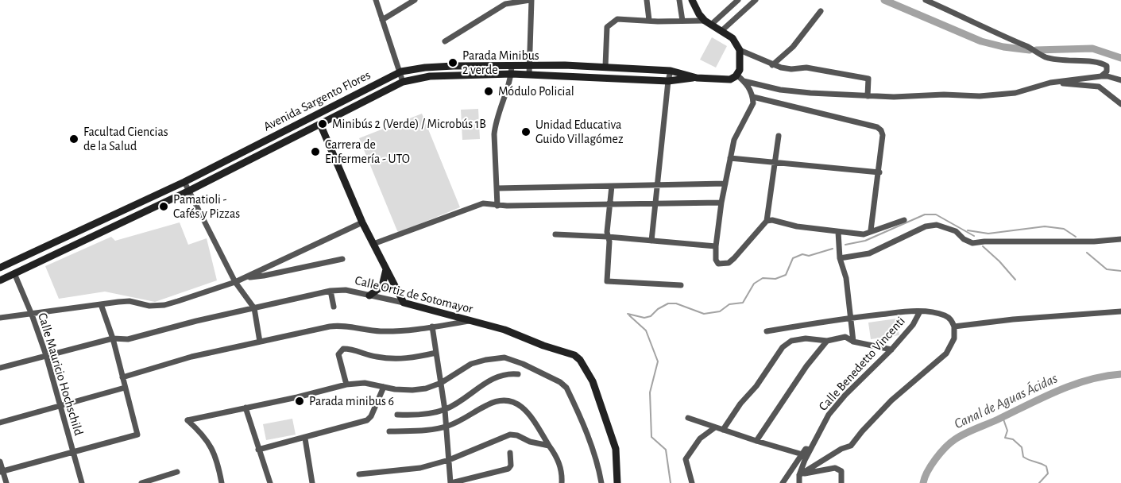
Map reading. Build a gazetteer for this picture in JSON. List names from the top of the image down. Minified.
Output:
{"streets":{"street":["Avenida Sargento Flores","Calle Ortiz de Sotomayor","Calle Benedetto Vincenti","Calle Mauricio Hochschild"]},"crossings":[["Avenida Sargento Flores","Calle Mauricio Hochschild"],["Calle Ortiz de Sotomayor","Calle Mauricio Hochschild"]],"water":["Canal de Aguas Ácidas"],"places":["Parada Minibus 2 verde","Módulo Policial","Minibús 2 (Verde) / Microbús 1B","Unidad Educativa Guido Villagómez","Facultad Ciencias de la Salud","Carrera de Enfermería - UTO","Pamatioli - Cafés y Pizzas","Parada minibus 6"]}
